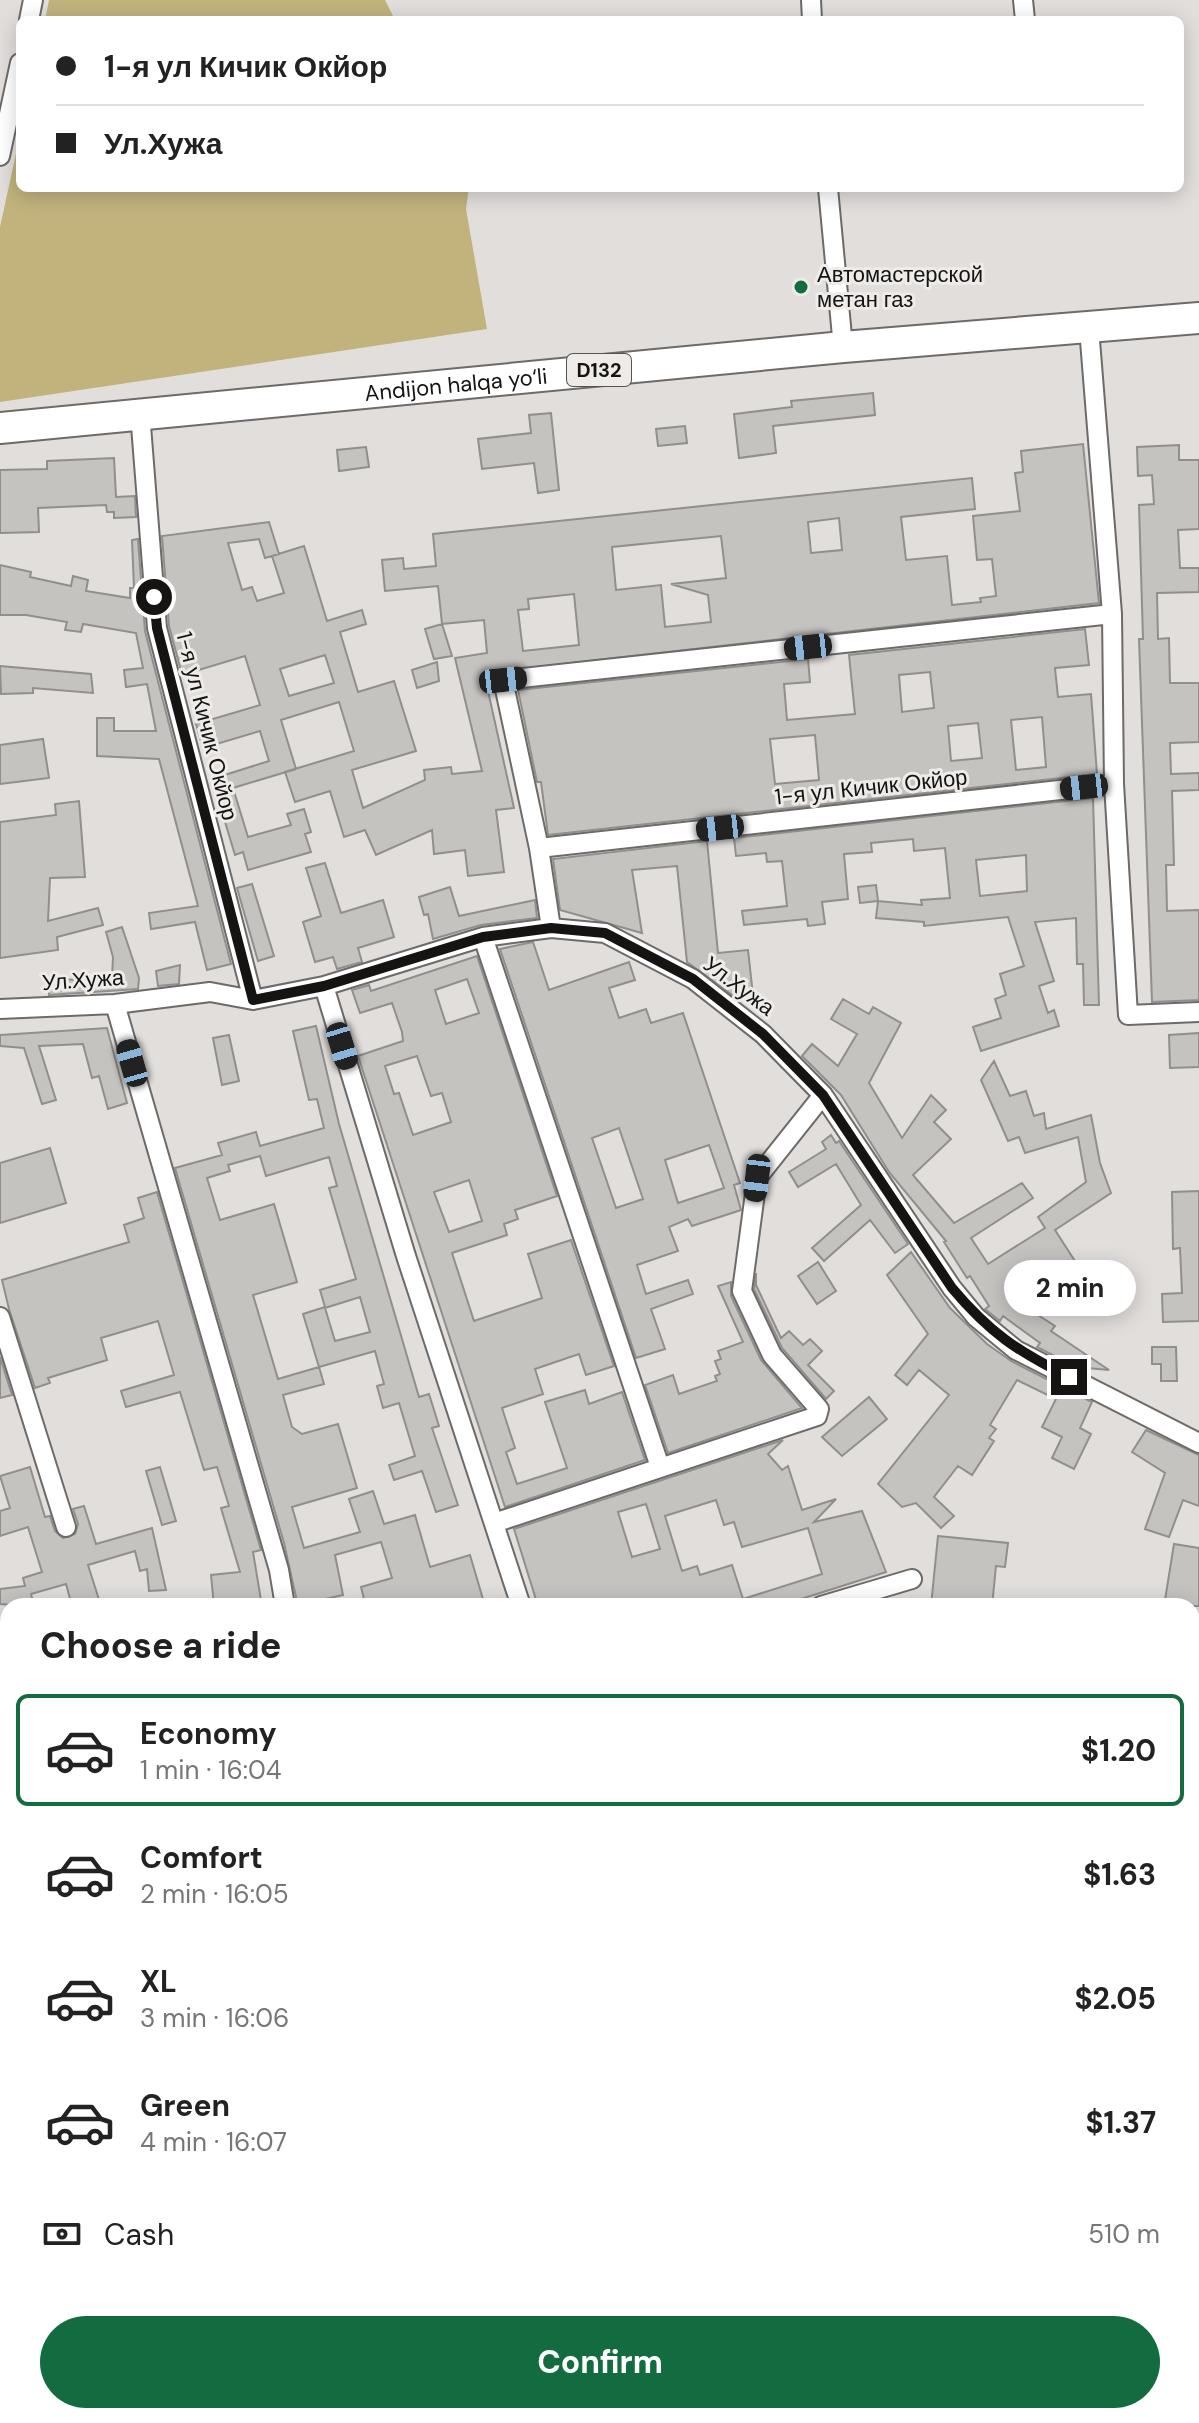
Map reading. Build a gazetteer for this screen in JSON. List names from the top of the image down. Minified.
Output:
{"streets":{"highway":["D132","Andijon halqa yo‘li"],"street":["1-я ул Кичик Окйор","Ул.Хужа"]},"crossings":[["Andijon halqa yo‘li","1-я ул Кичик Окйор"],["1-я ул Кичик Окйор","Ул.Хужа"]],"places":["Автомастерской метан газ"],"page":{"banner":["1-я ул Кичик Окйор","Ул.Хужа"],"bubble":"2 min","heading":"Choose a ride","list":[{"name":"Economy","note":"1 min · 16:04","value":"$1.20"},{"name":"Comfort","note":"2 min · 16:05","value":"$1.63"},{"name":"XL","note":"3 min · 16:06","value":"$2.05"},{"name":"Green","note":"4 min · 16:07","value":"$1.37"}],"pay":["Cash","510 m"],"buttons":"Confirm"}}
